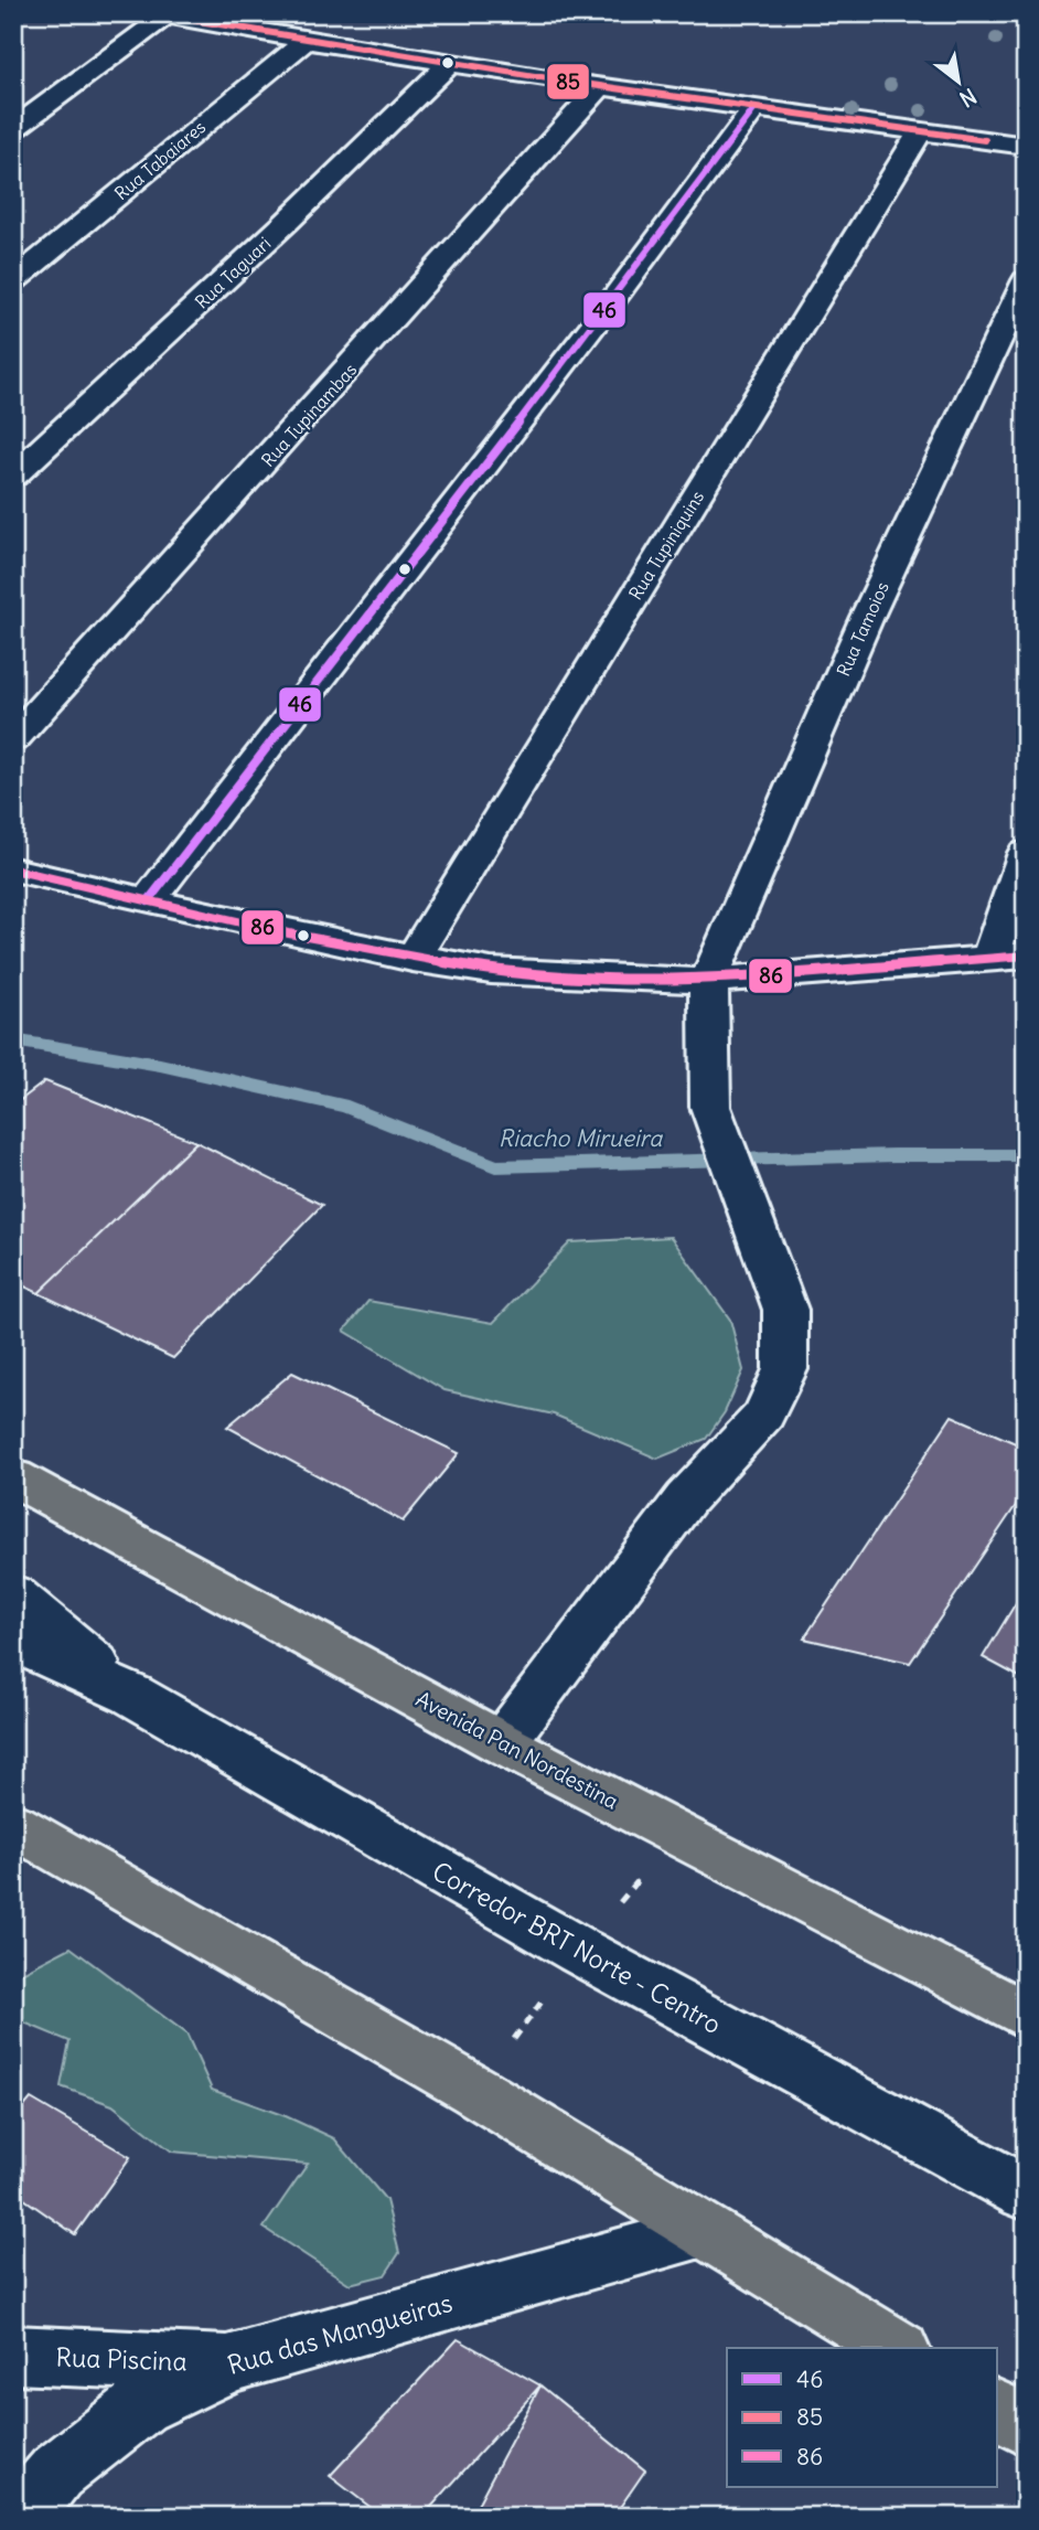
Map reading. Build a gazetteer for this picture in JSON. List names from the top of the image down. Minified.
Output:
{"streets":{"highway":["Avenida Pan Nordestina"],"street":["Rua Tabaiares","Rua Taguari","Rua Tupinambas","Rua Tupiniquins","Rua Tamoios","Corredor BRT Norte - Centro","Rua das Mangueiras","Rua Piscina"]},"crossings":[["Rua das Mangueiras","Rua Piscina"]],"water":["Riacho Mirueira"],"lines":["transit line 85","transit line 46","transit line 86"],"legend":["46","85","86"],"north":"bottom right"}
